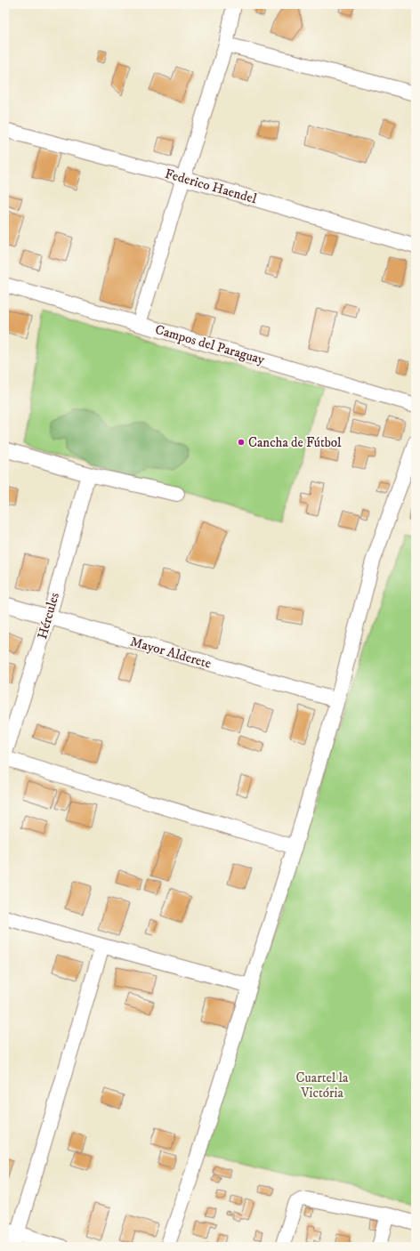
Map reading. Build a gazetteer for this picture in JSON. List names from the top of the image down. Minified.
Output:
{"streets":{"street":["Federico Haendel","Campos del Paraguay","Hércules","Mayor Alderete"]},"crossings":[["Hércules","Mayor Alderete"]],"parks":["Cuartel la Victória"],"places":["Cancha de Fútbol"]}
